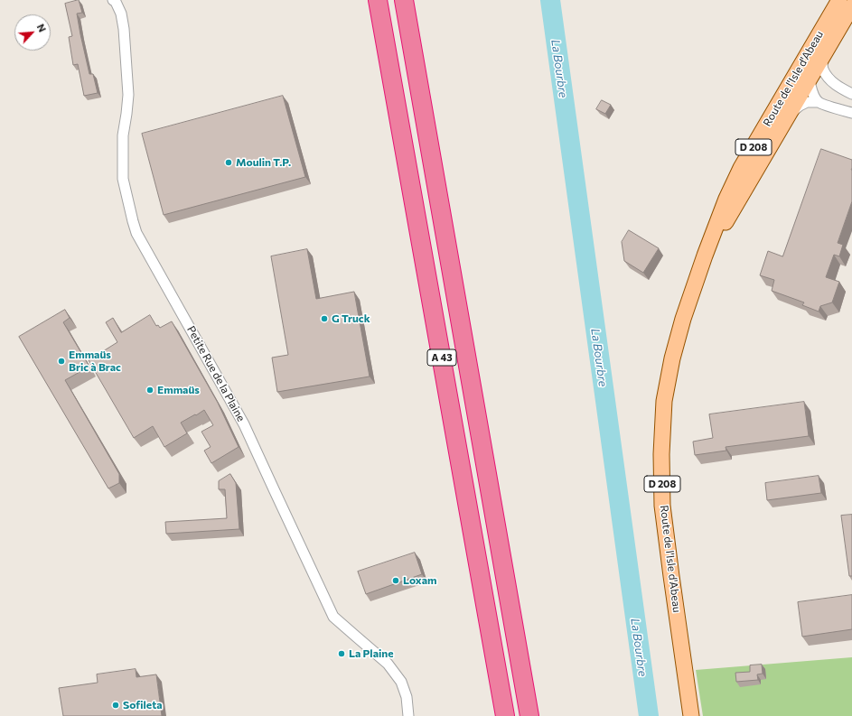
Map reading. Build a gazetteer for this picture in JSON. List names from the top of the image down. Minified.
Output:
{"streets":{"highway":["A 43"],"main road":["Route de l'Isle d'Abeau","D 208"],"street":["Petite Rue de la Plaine"]},"water":["La Bourbre"],"places":["Moulin T.P.","G Truck","Emmaüs Bric à Brac","Emmaüs","Loxam","La Plaine","Sofileta"],"north":"top right"}
